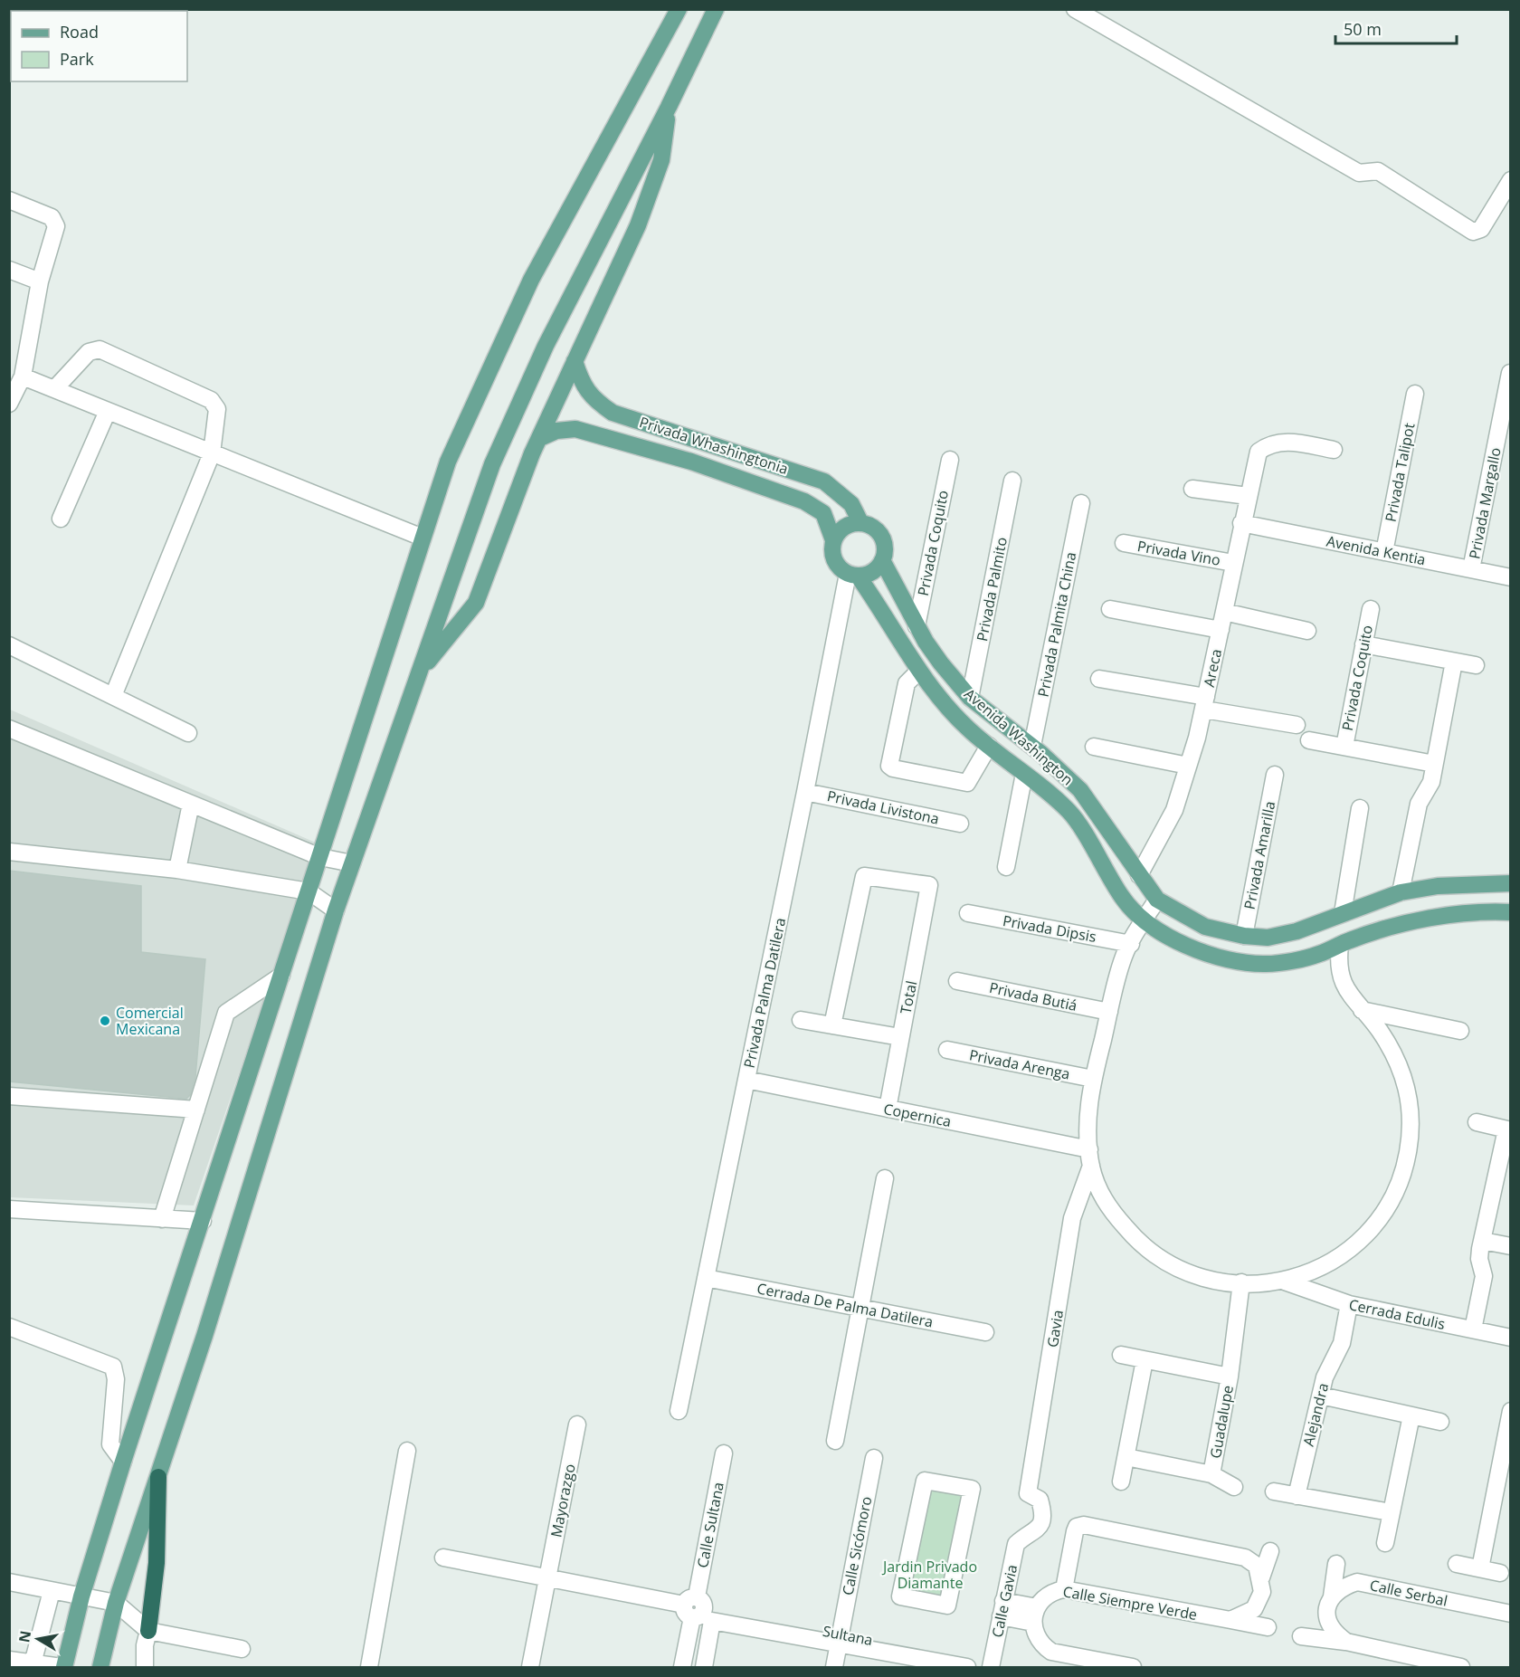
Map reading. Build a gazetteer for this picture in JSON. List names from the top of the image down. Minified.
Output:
{"streets":{"main road":["Privada Whashingtonia","Avenida Washington"],"street":["Privada Talipot","Privada Margallo","Privada Coquito","Avenida Kentia","Privada Vino","Privada Palmito","Privada Palmita China","Areca","Privada Livistona","Privada Amarilla","Privada Dipsis","Privada Palma Datilera","Privada Butiá","Total","Privada Arenga","Copernica","Cerrada De Palma Datilera","Cerrada Edulis","Gavia","Alejandra","Guadalupe","Mayorazgo","Calle Sultana","Calle Sicómoro","Calle Serbal","Calle Gavia","Calle Siempre Verde","Sultana"]},"crossings":[["Privada Whashingtonia","Avenida Washington"],["Privada Whashingtonia","Privada Palma Datilera"],["Privada Talipot","Avenida Kentia"],["Privada Margallo","Avenida Kentia"],["Privada Coquito","Avenida Washington"],["Avenida Kentia","Areca"],["Privada Vino","Areca"],["Privada Palmito","Avenida Washington"],["Privada Palmita China","Avenida Washington"],["Areca","Avenida Washington"],["Avenida Washington","Privada Amarilla"],["Avenida Washington","Privada Palma Datilera"],["Privada Livistona","Privada Palma Datilera"],["Privada Palma Datilera","Copernica"],["Privada Palma Datilera","Cerrada De Palma Datilera"],["Total","Copernica"],["Copernica","Gavia"],["Cerrada Edulis","Alejandra"],["Gavia","Calle Gavia"],["Mayorazgo","Sultana"],["Calle Sultana","Sultana"],["Calle Sicómoro","Sultana"],["Calle Gavia","Sultana"]],"parks":["Jardin Privado Diamante"],"places":["Comercial Mexicana"],"legend":["Road","Park"],"scale_bar":"50 m","north":"left"}
